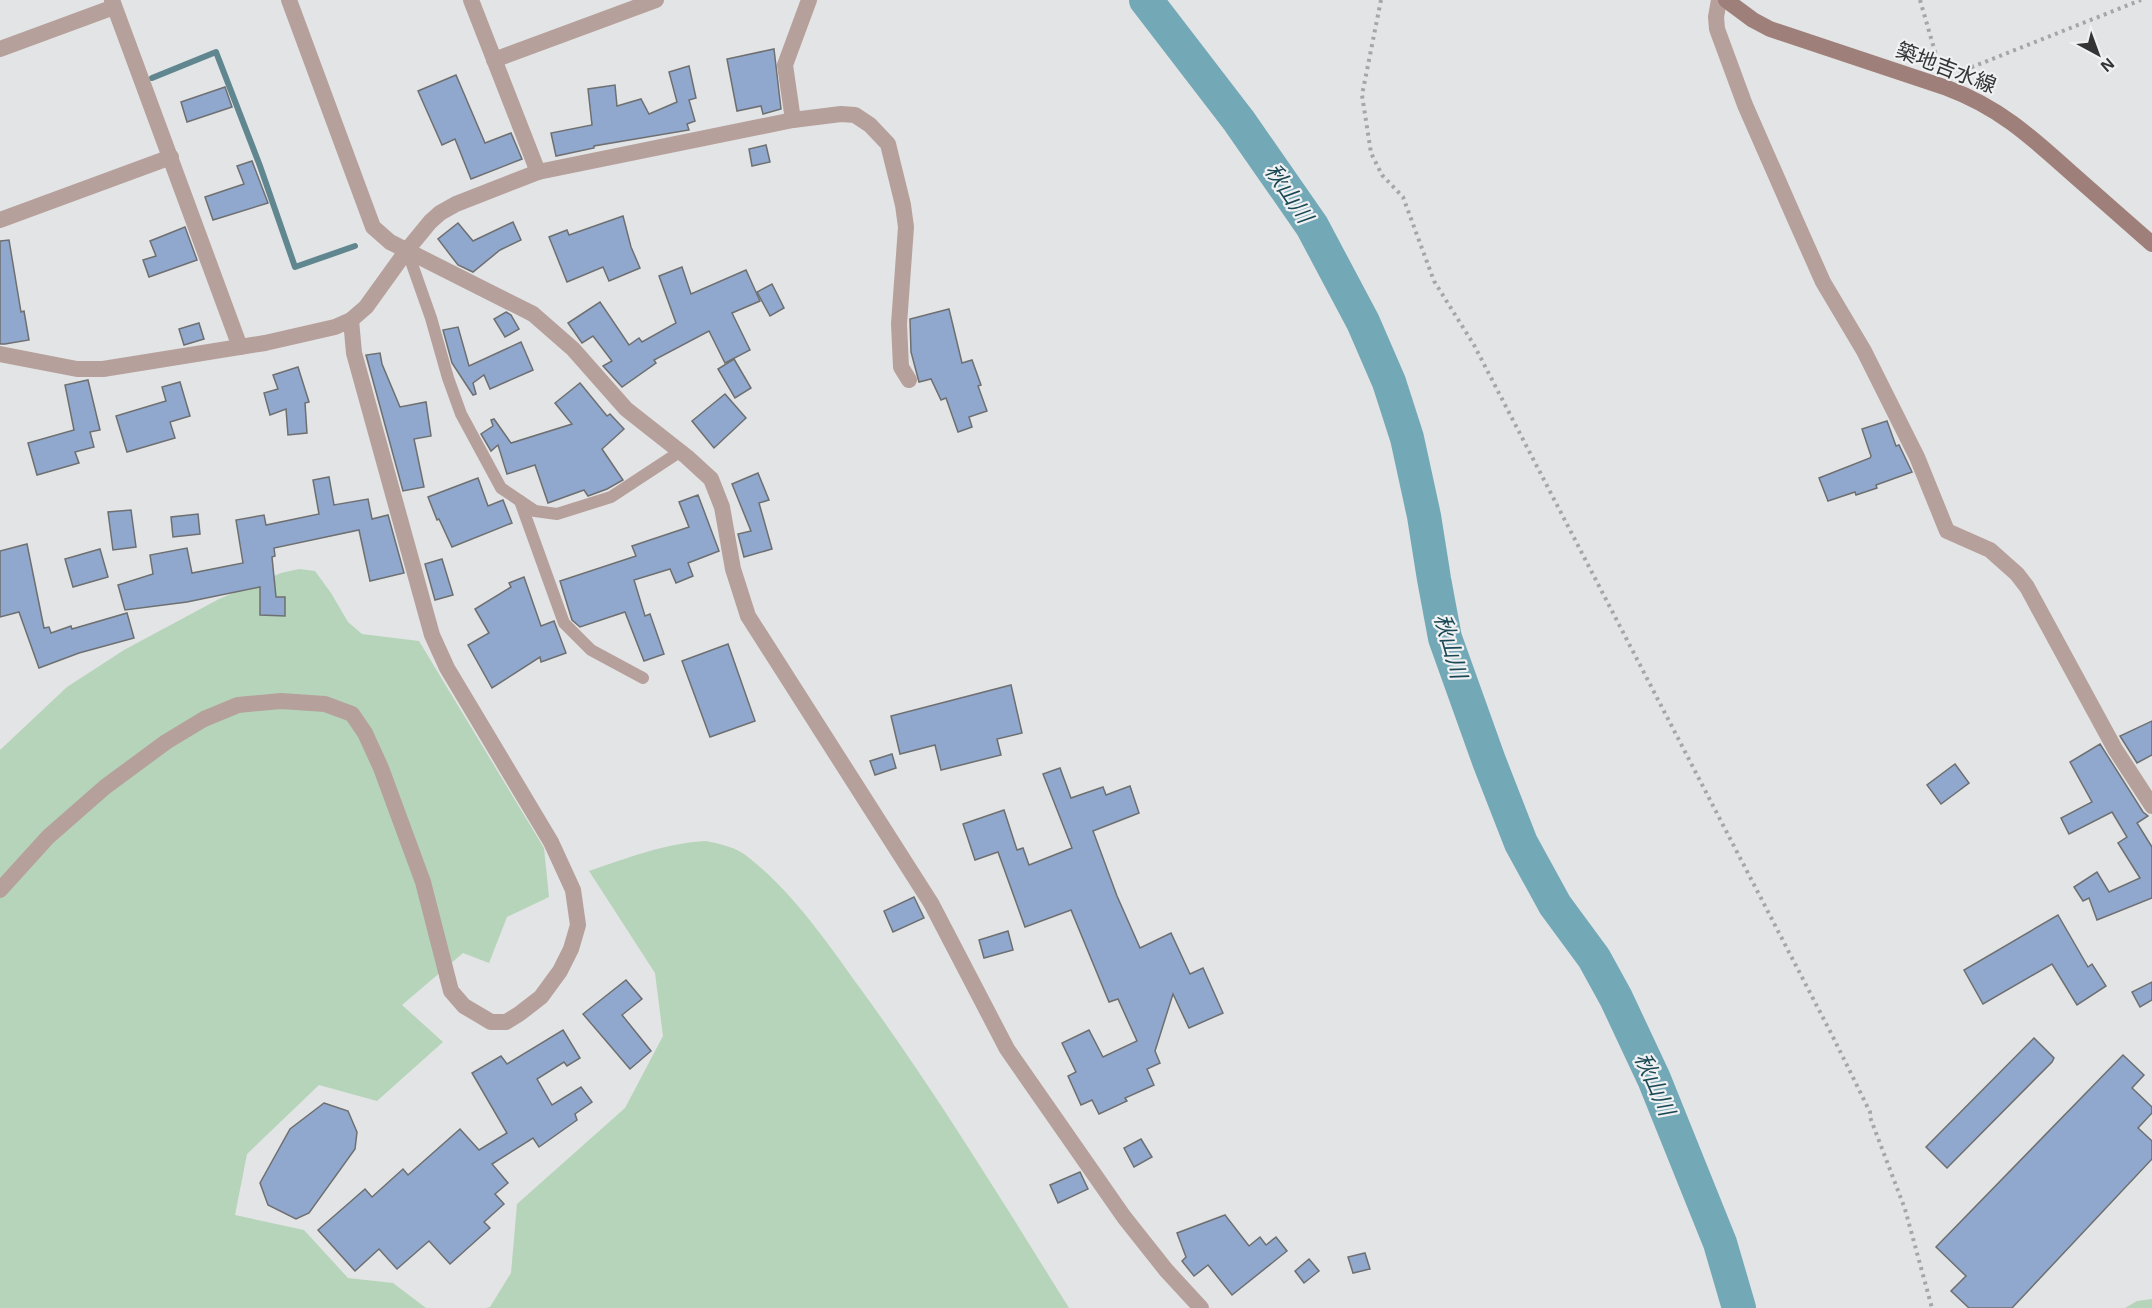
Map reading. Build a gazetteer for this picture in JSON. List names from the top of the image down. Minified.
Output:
{"streets":{"main road":["築地吉水線"]},"water":["秋山川"],"north":"bottom right"}
